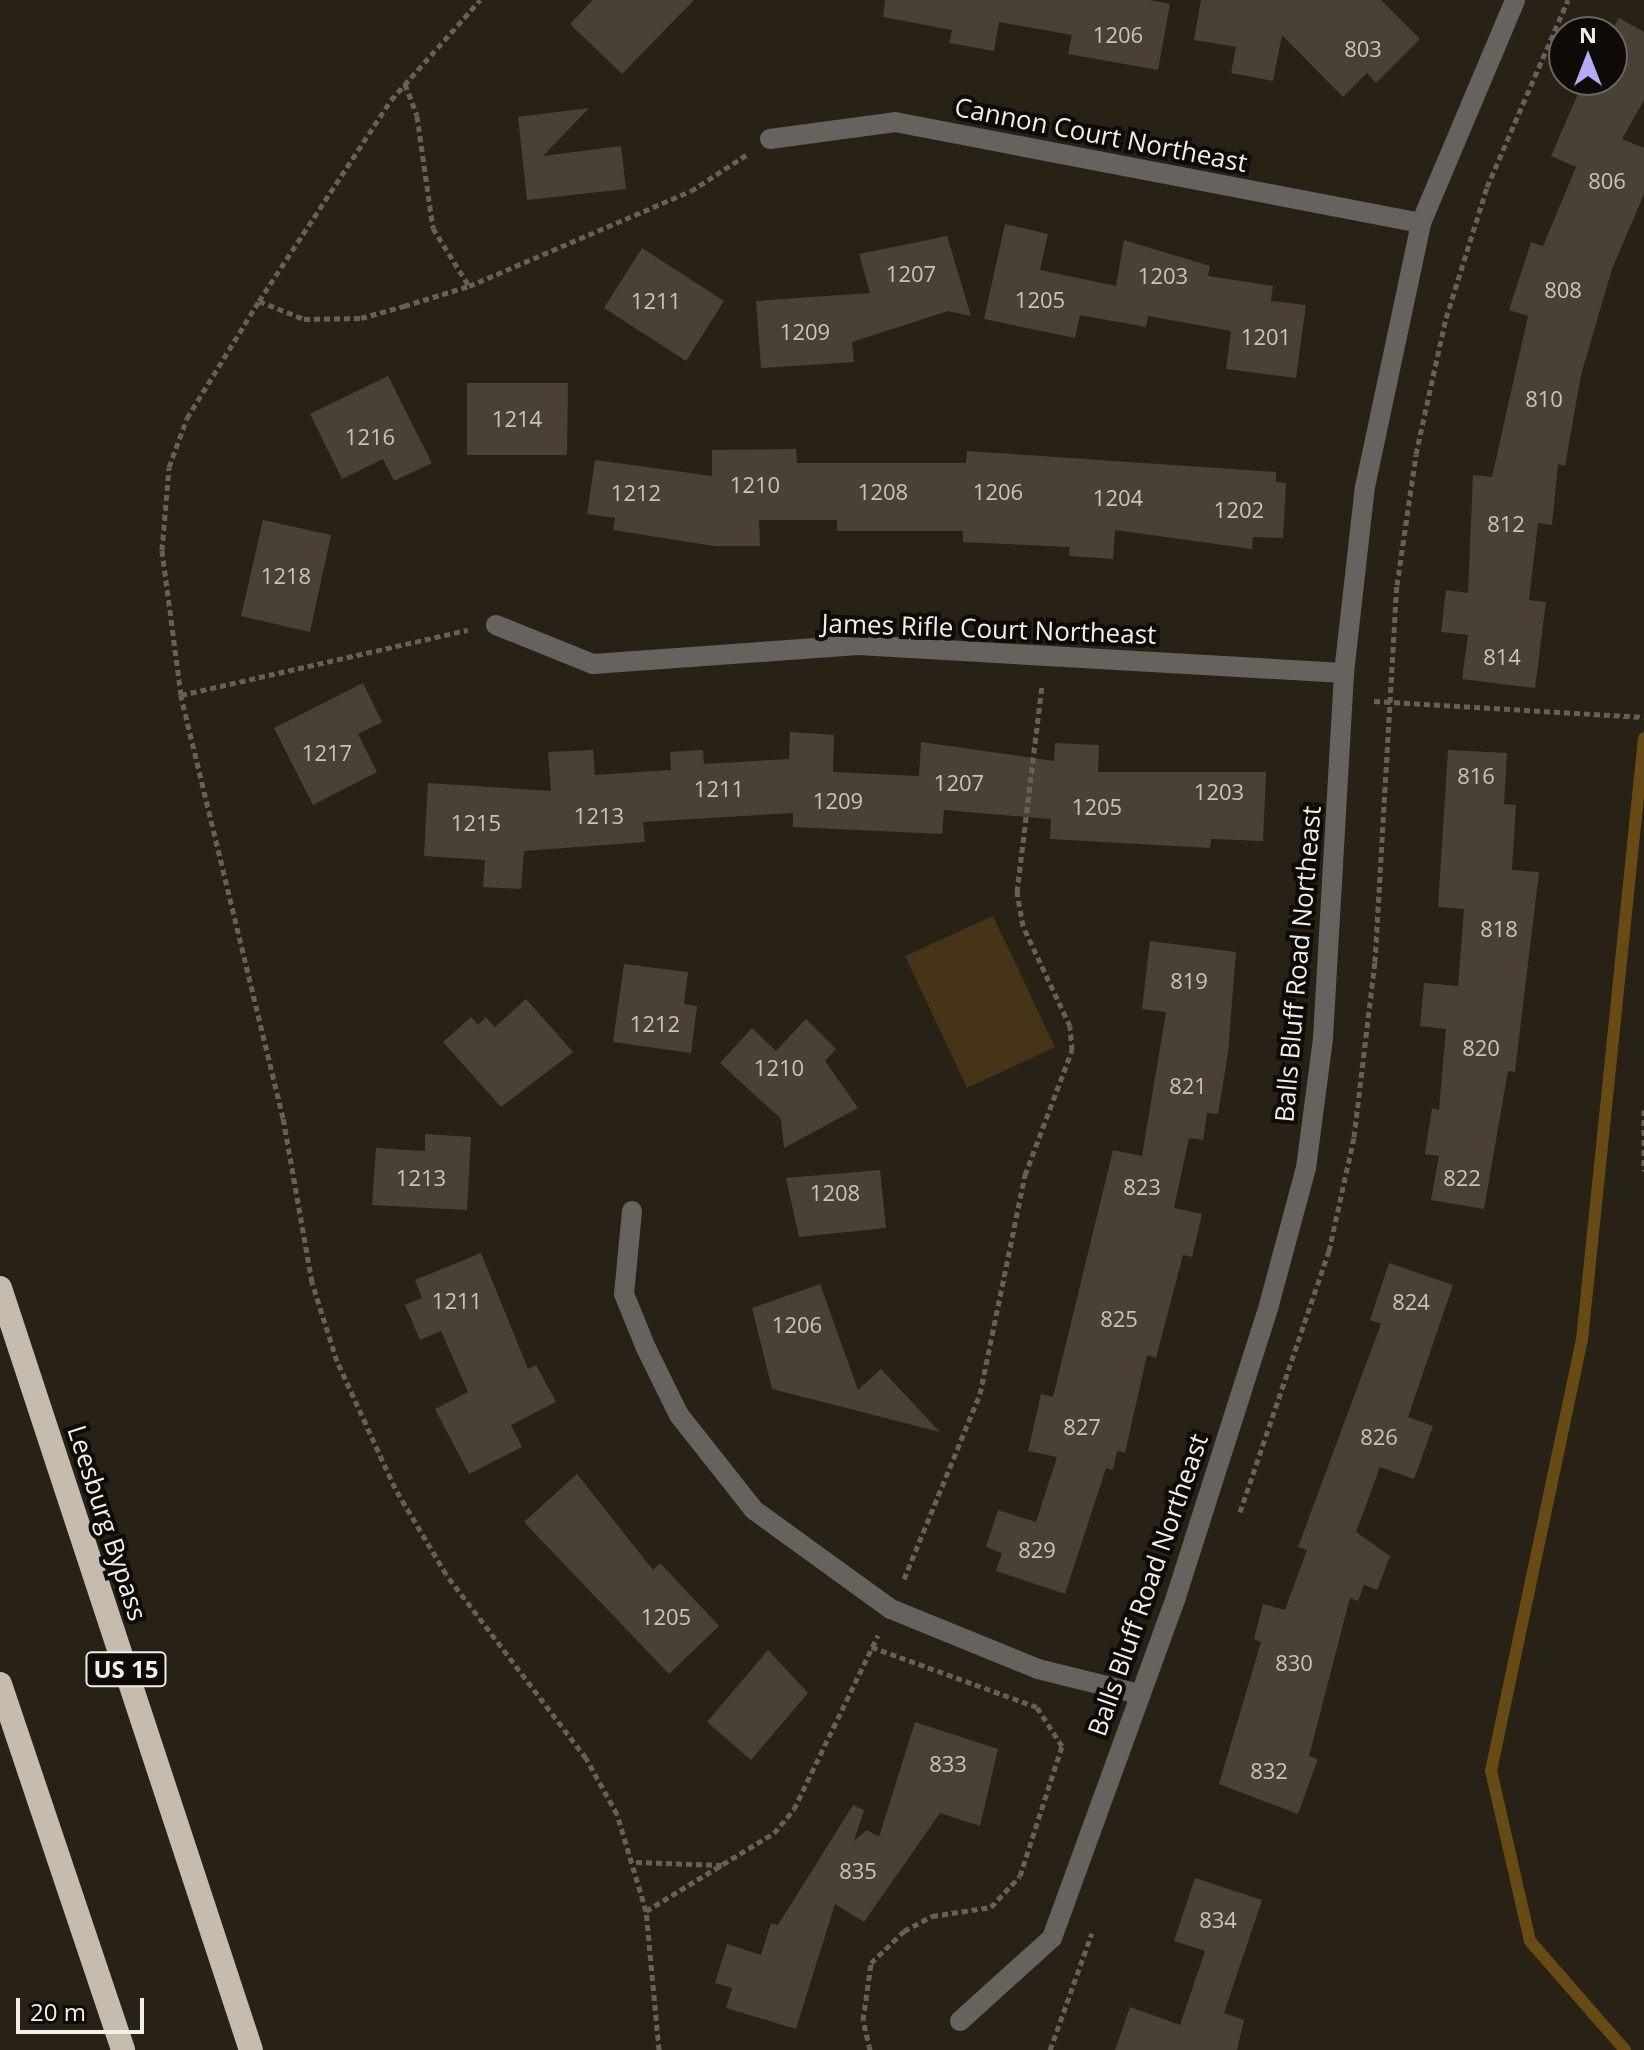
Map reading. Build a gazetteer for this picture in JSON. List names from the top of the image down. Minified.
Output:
{"streets":{"highway":["Leesburg Bypass","US 15"],"street":["Cannon Court Northeast","James Rifle Court Northeast","Balls Bluff Road Northeast"]},"crossings":[["Cannon Court Northeast","Balls Bluff Road Northeast"],["James Rifle Court Northeast","Balls Bluff Road Northeast"]],"house_numbers":["1206","803","806","1207","1203","808","1205","1211","1209","1201","810","1214","1216","1210","1208","1206","1212","1204","1202","812","1218","814","1217","816","1207","1211","1203","1209","1205","1213","1215","818","819","1212","820","1210","821","1213","822","823","1208","1211","824","825","1206","827","826","829","1205","830","833","832","835","834"],"scale_bar":"20 m","north":"top"}
